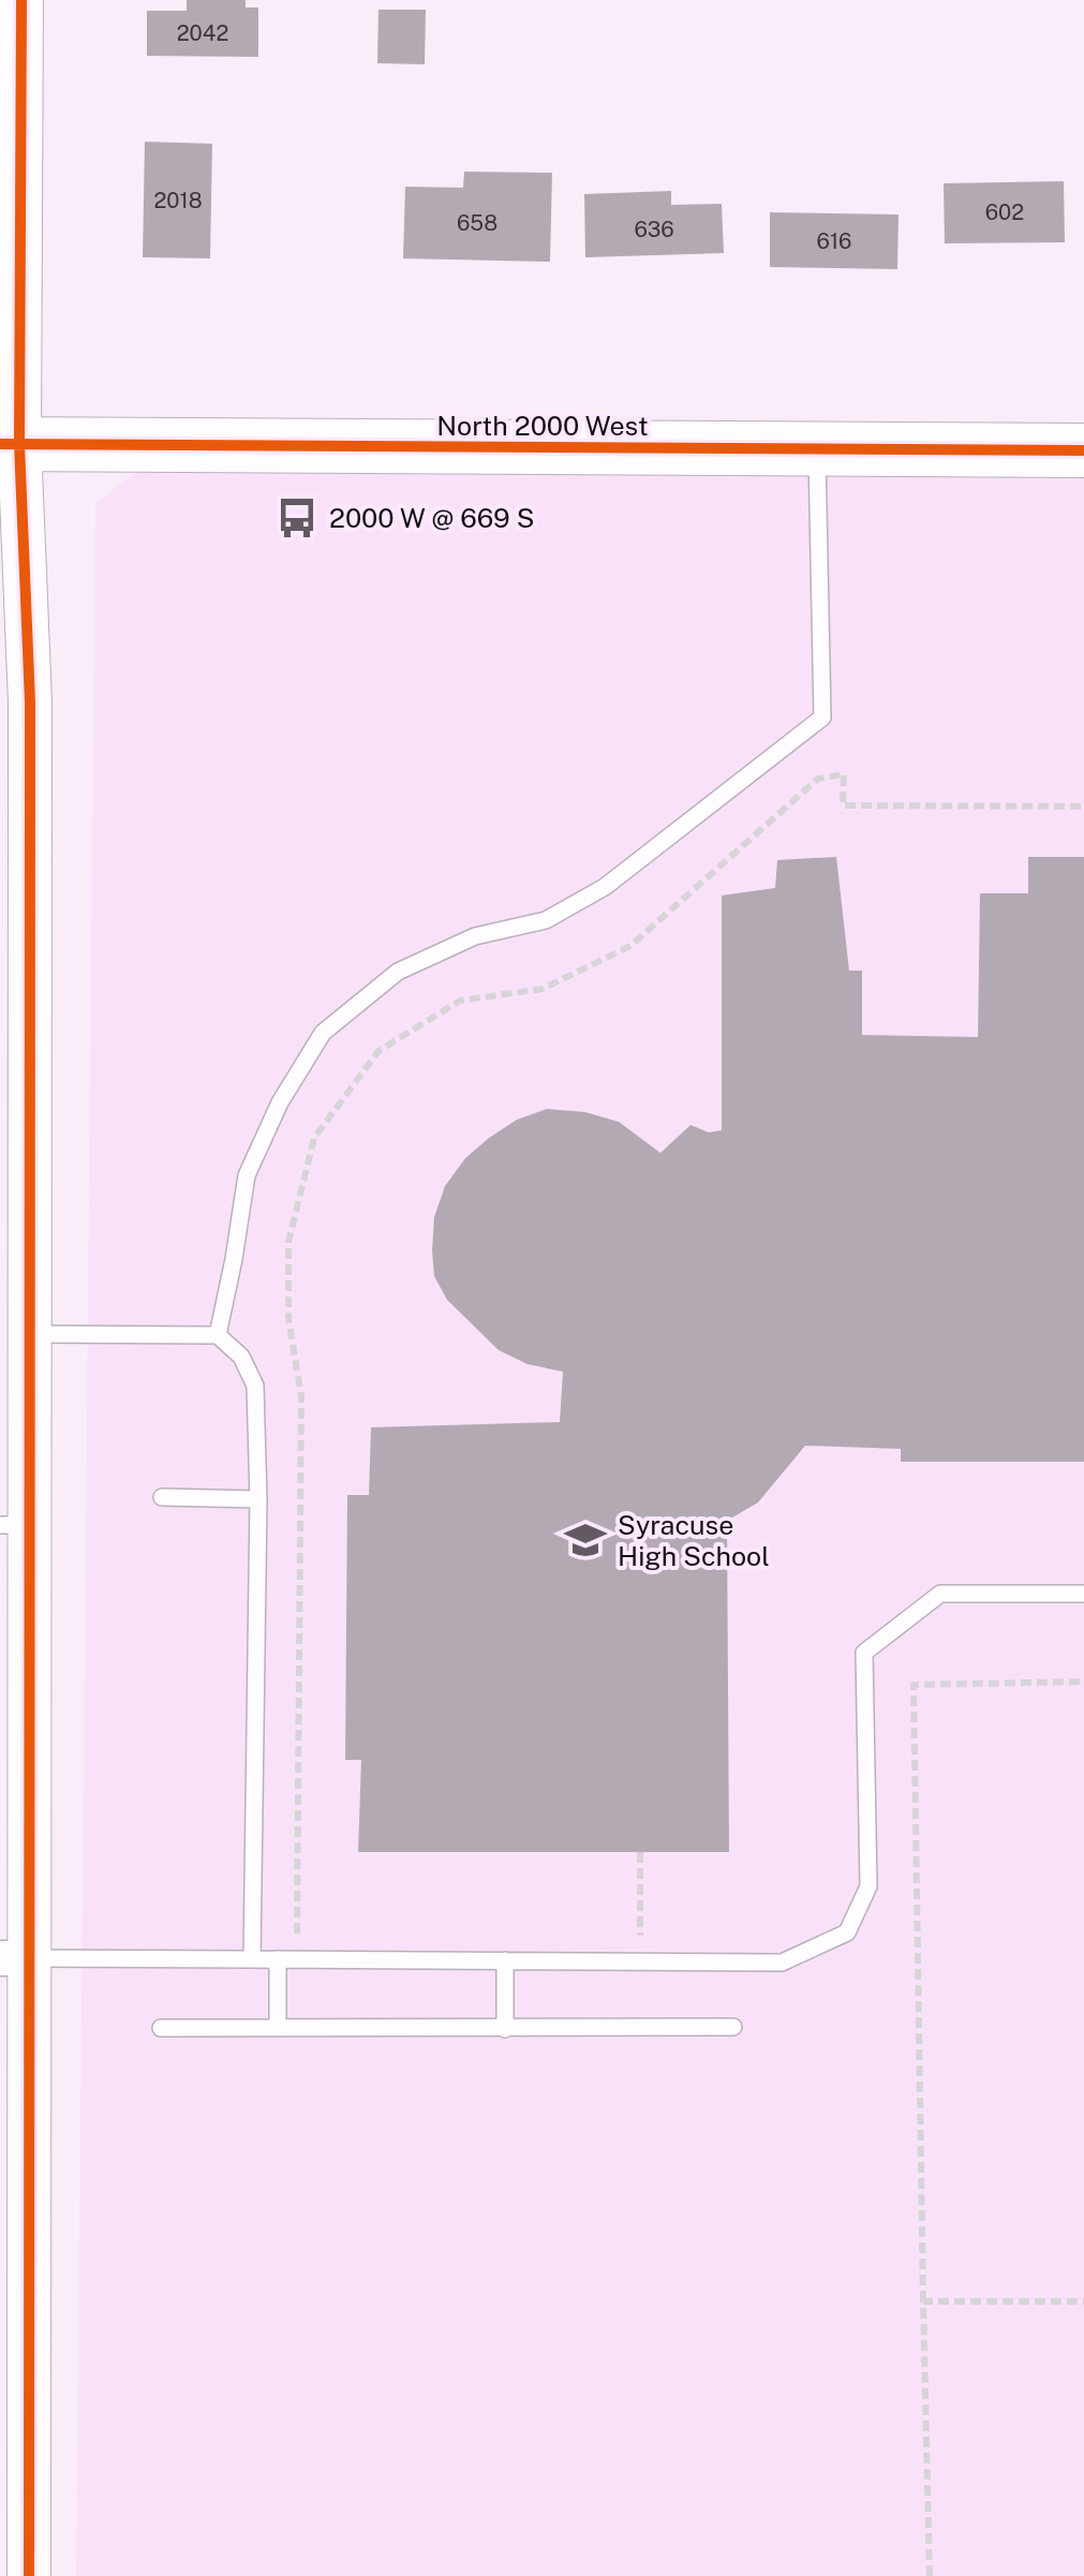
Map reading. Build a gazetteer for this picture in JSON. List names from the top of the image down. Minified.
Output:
{"streets":{"main road":["North 2000 West"]},"places":{"bus stop":["2000 W @ 669 S"],"school or university":["Syracuse High School"]},"house_numbers":["2042","2018","602","658","636","616"]}
